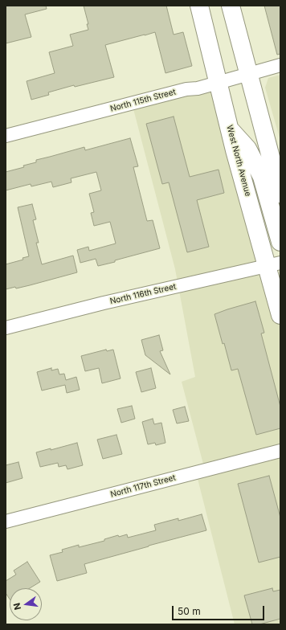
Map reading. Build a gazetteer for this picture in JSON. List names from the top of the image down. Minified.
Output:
{"streets":{"main road":["West North Avenue"],"street":["North 115th Street","North 116th Street","North 117th Street"]},"crossings":[["North 115th Street","West North Avenue"],["West North Avenue","North 116th Street"]],"scale_bar":"50 m","north":"left"}
